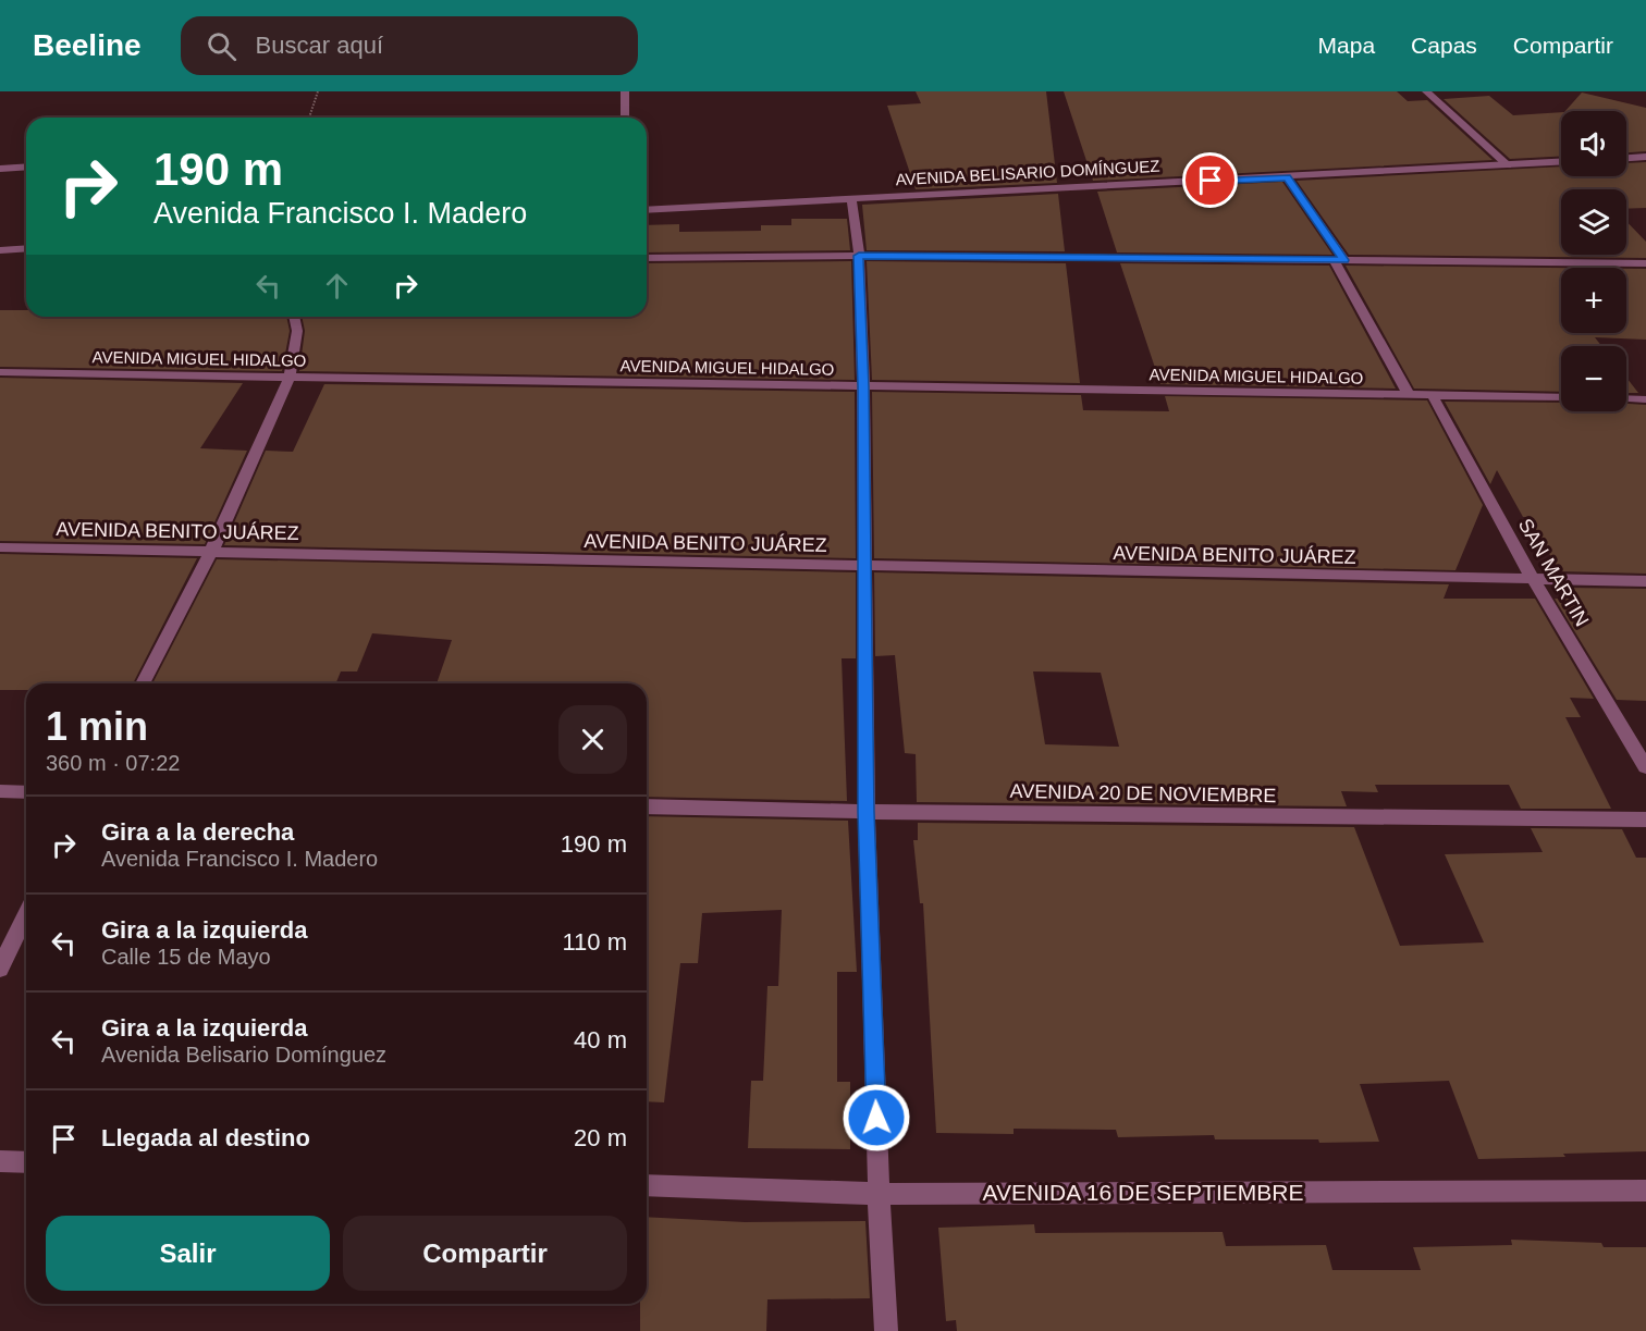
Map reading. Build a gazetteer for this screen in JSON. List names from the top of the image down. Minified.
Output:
{"streets":{"street":["AVENIDA BELISARIO DOMÍNGUEZ","AVENIDA MIGUEL HIDALGO","AVENIDA BENITO JUÁREZ","SAN MARTIN","AVENIDA 20 DE NOVIEMBRE","AVENIDA 16 DE SEPTIEMBRE"]},"crossings":[["AVENIDA MIGUEL HIDALGO","SAN MARTIN"],["AVENIDA BENITO JUÁREZ","SAN MARTIN"]],"page":{"header":"Beeline","search":"Buscar aquí","nav":["Mapa","Capas","Compartir"],"map_buttons":["+","−"],"turn":["190 m","Avenida Francisco I. Madero"],"heading":["1 min","360 m · 07:22"],"list":[{"name":"Gira a la derecha","note":"Avenida Francisco I. Madero","value":"190 m"},{"name":"Gira a la izquierda","note":"Calle 15 de Mayo","value":"110 m"},{"name":"Gira a la izquierda","note":"Avenida Belisario Domínguez","value":"40 m"},{"name":"Llegada al destino","value":"20 m"}],"buttons":["Salir","Compartir"]}}
